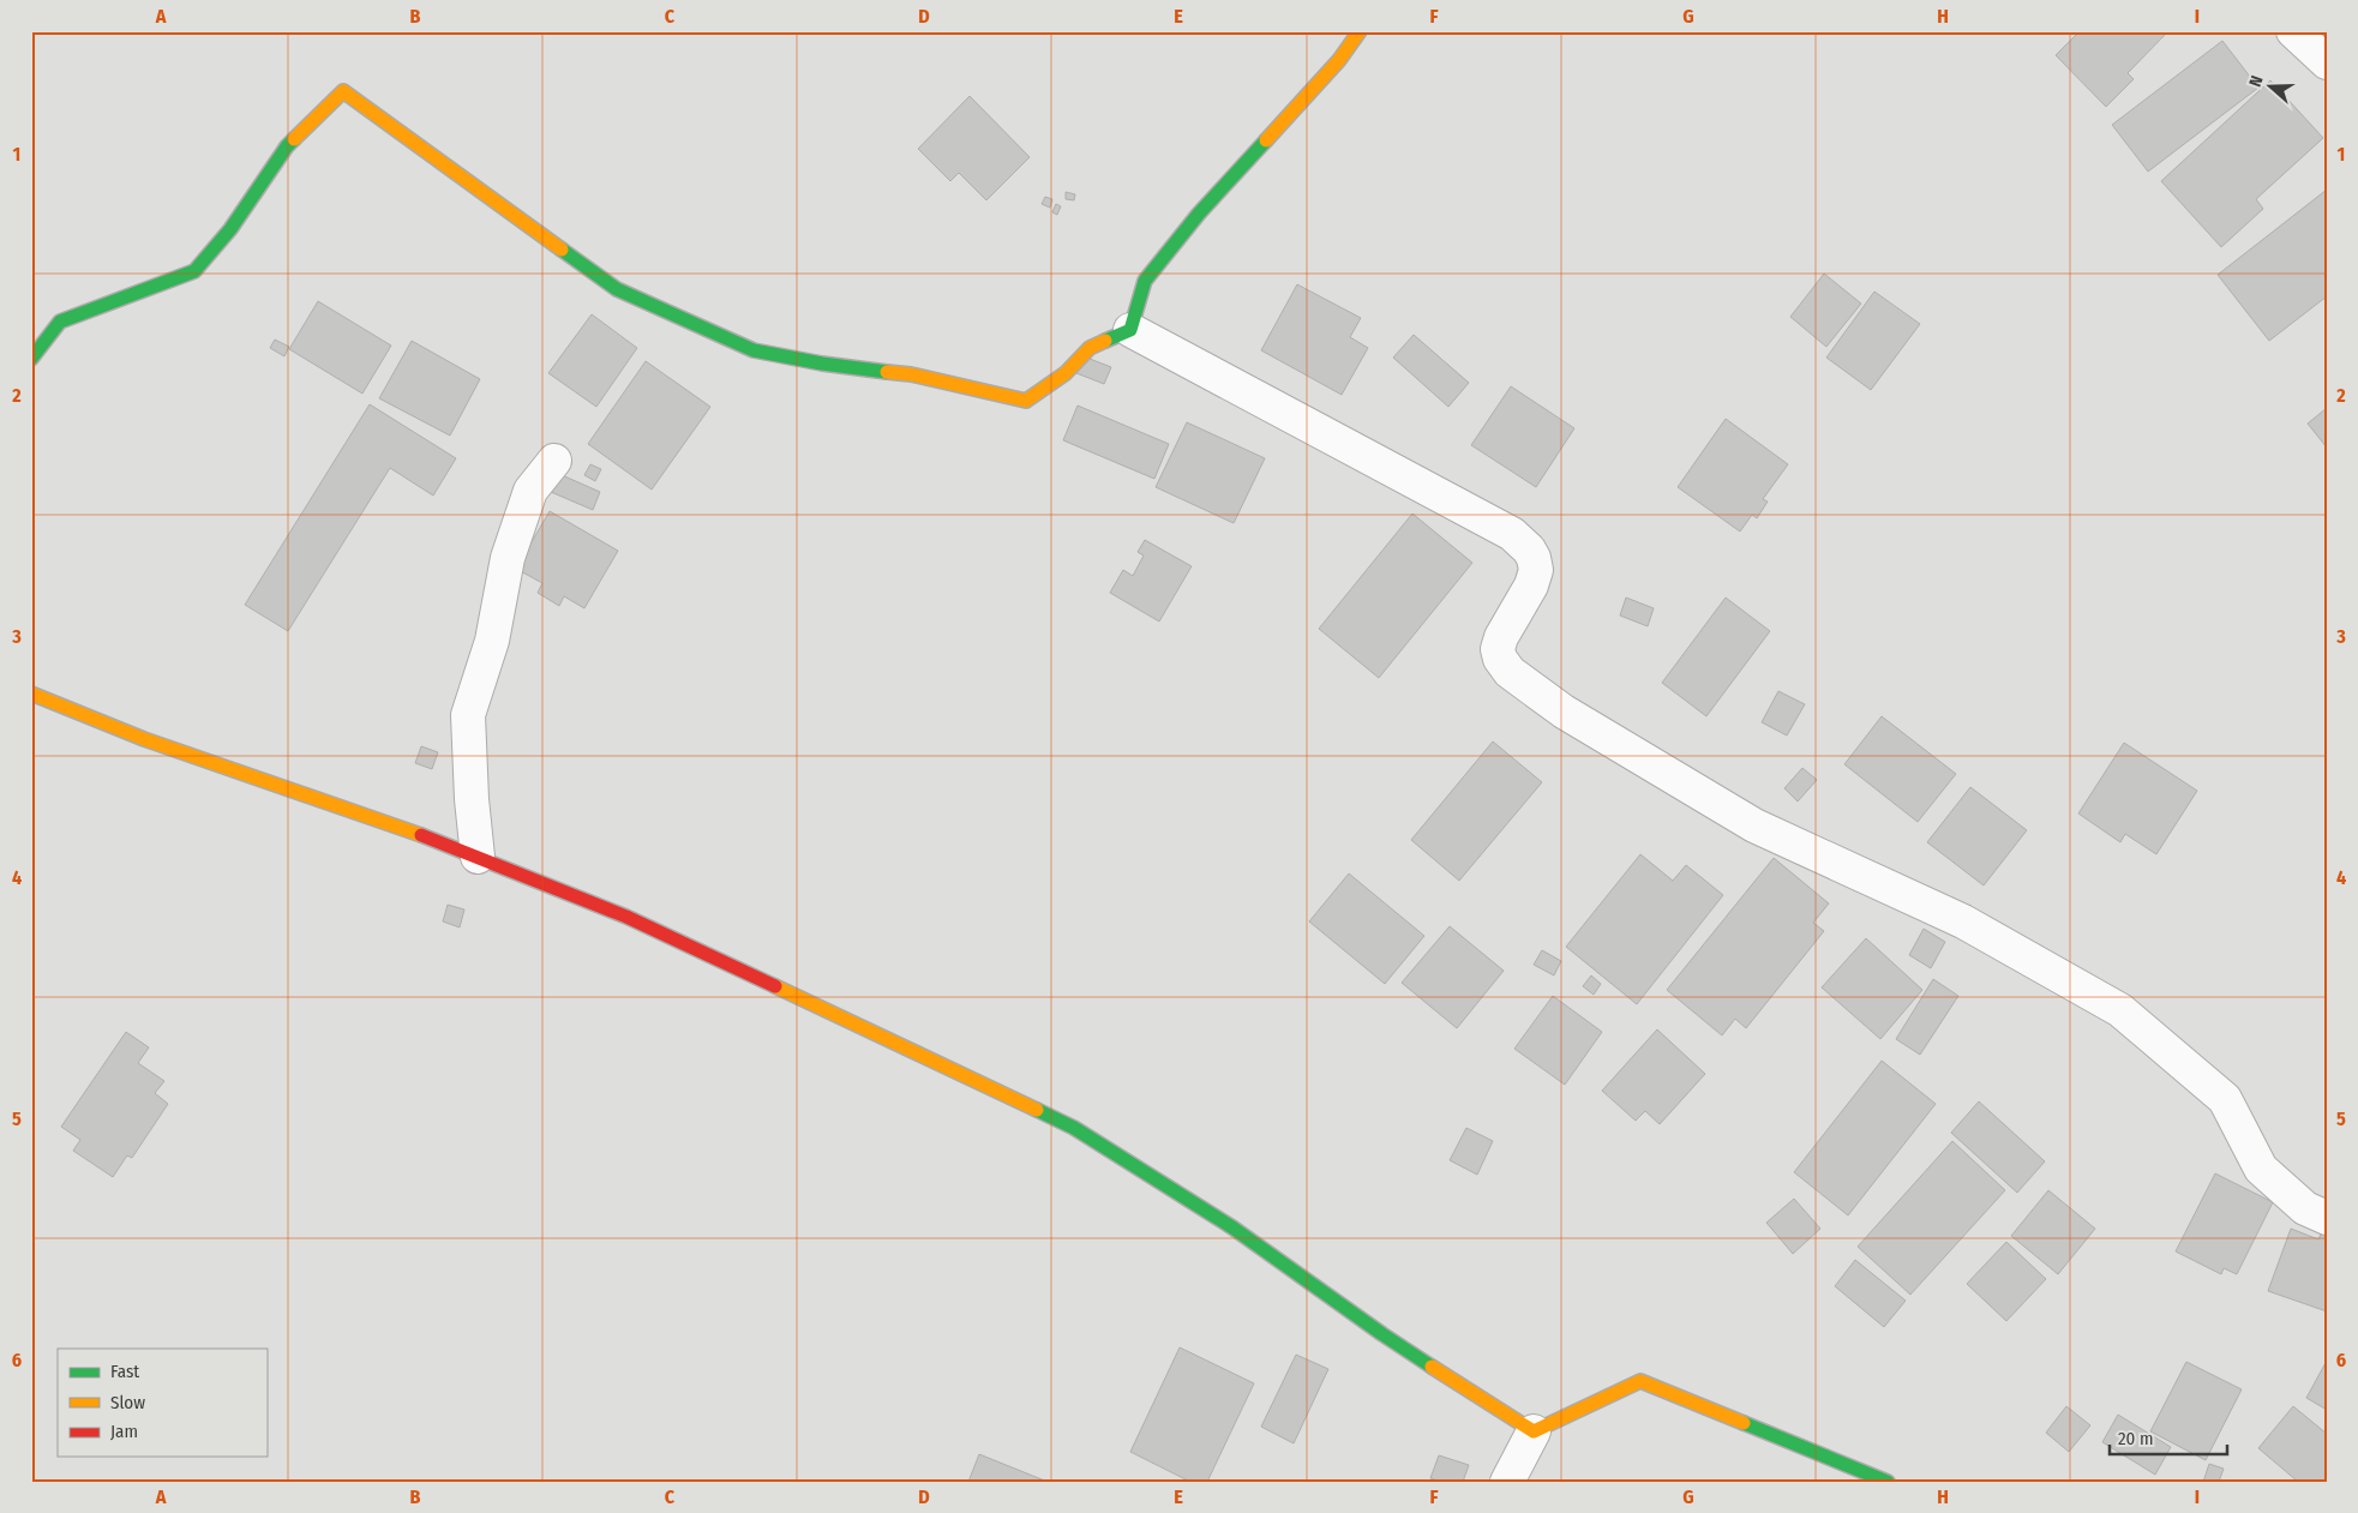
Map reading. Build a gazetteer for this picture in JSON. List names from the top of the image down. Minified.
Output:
{"legend":["Fast","Slow","Jam"],"scale_bar":"20 m","north":"left","grid":{"columns":["A","B","C","D","E","F","G","H","I"],"rows":["1","2","3","4","5","6"]}}
